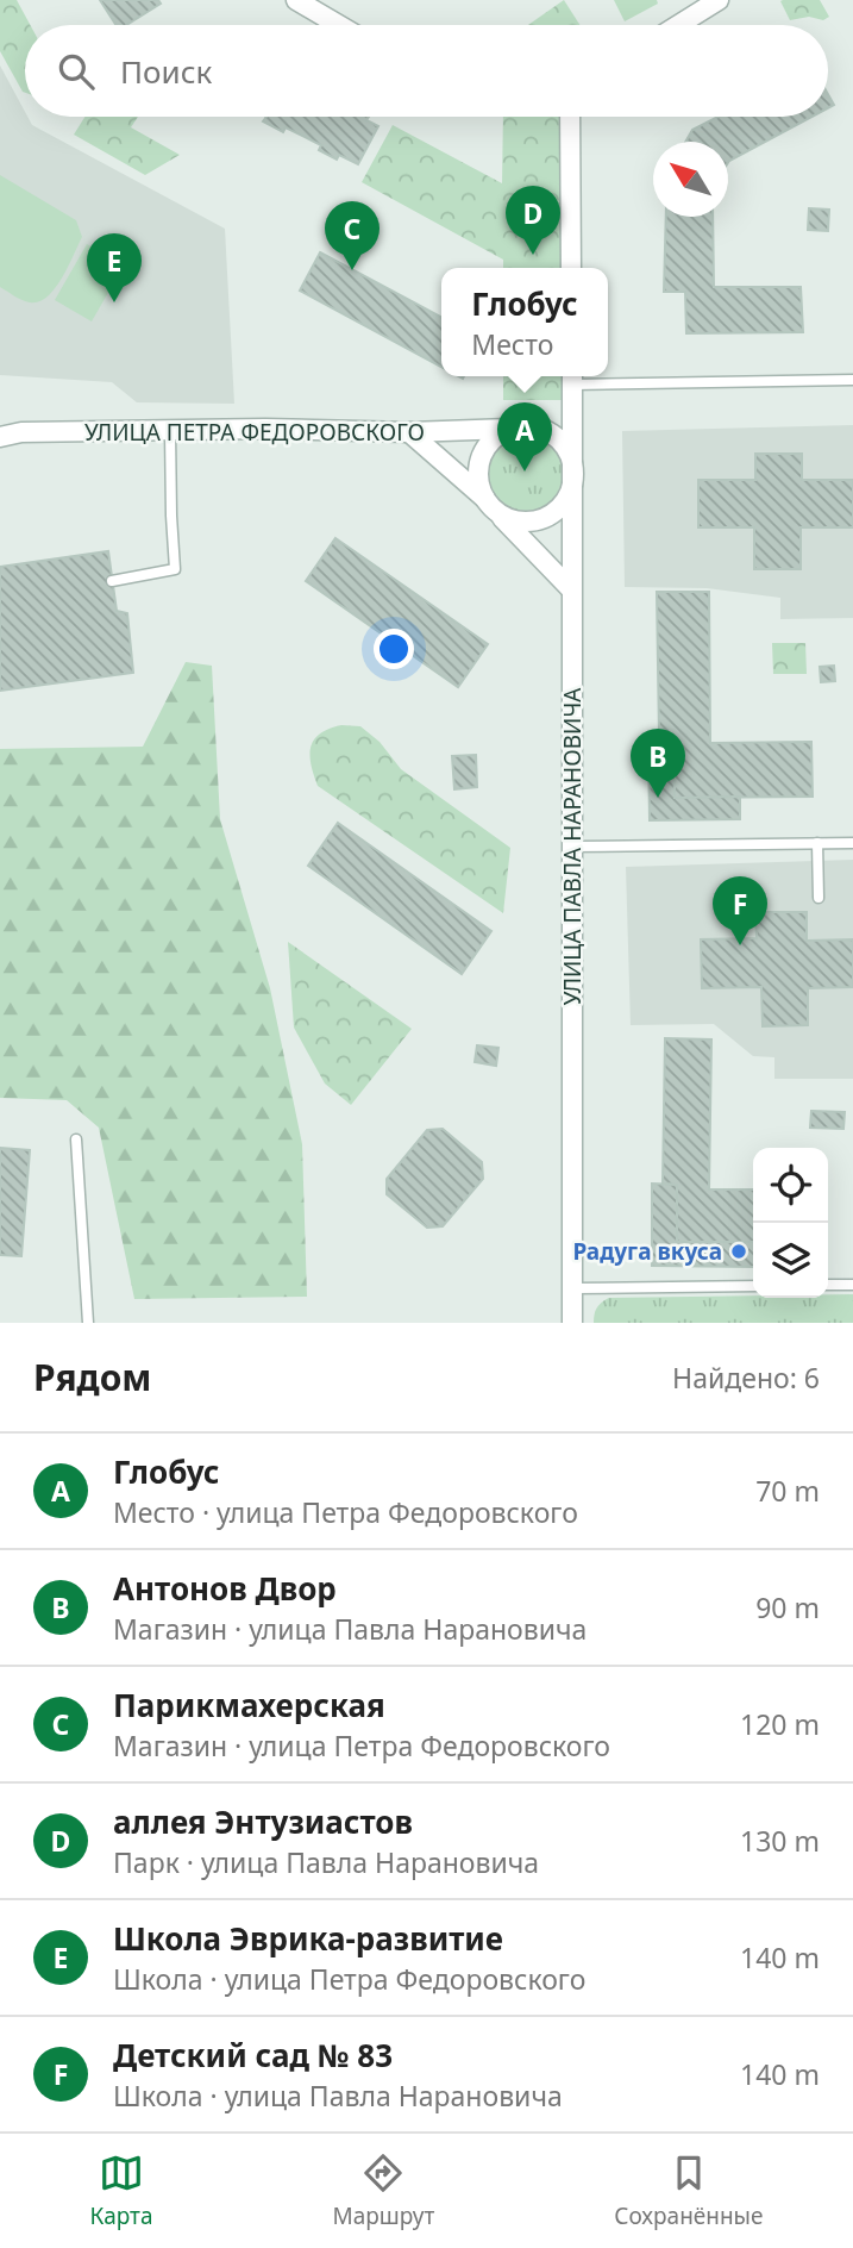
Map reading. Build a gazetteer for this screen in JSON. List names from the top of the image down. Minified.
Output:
{"streets":{"street":["УЛИЦА ПЕТРА ФЕДОРОВСКОГО","УЛИЦА ПАВЛА НАРАНОВИЧА"]},"crossings":[["УЛИЦА ПЕТРА ФЕДОРОВСКОГО","УЛИЦА ПАВЛА НАРАНОВИЧА"]],"places":["Радуга вкуса"],"north":"top left","page":{"search":"Поиск","pins":["D","C","E","A","B","F"],"popup":["Глобус","Место"],"heading":["Рядом","Найдено: 6"],"list":[{"mark":"A","name":"Глобус","note":"Место · улица Петра Федоровского","value":"70 m"},{"mark":"B","name":"Антонов Двор","note":"Магазин · улица Павла Нарановича","value":"90 m"},{"mark":"C","name":"Парикмахерская","note":"Магазин · улица Петра Федоровского","value":"120 m"},{"mark":"D","name":"аллея Энтузиастов","note":"Парк · улица Павла Нарановича","value":"130 m"},{"mark":"E","name":"Школа Эврика-развитие","note":"Школа · улица Петра Федоровского","value":"140 m"},{"mark":"F","name":"Детский сад № 83","note":"Школа · улица Павла Нарановича","value":"140 m"}],"nav":["Карта","Маршрут","Сохранённые"]}}
